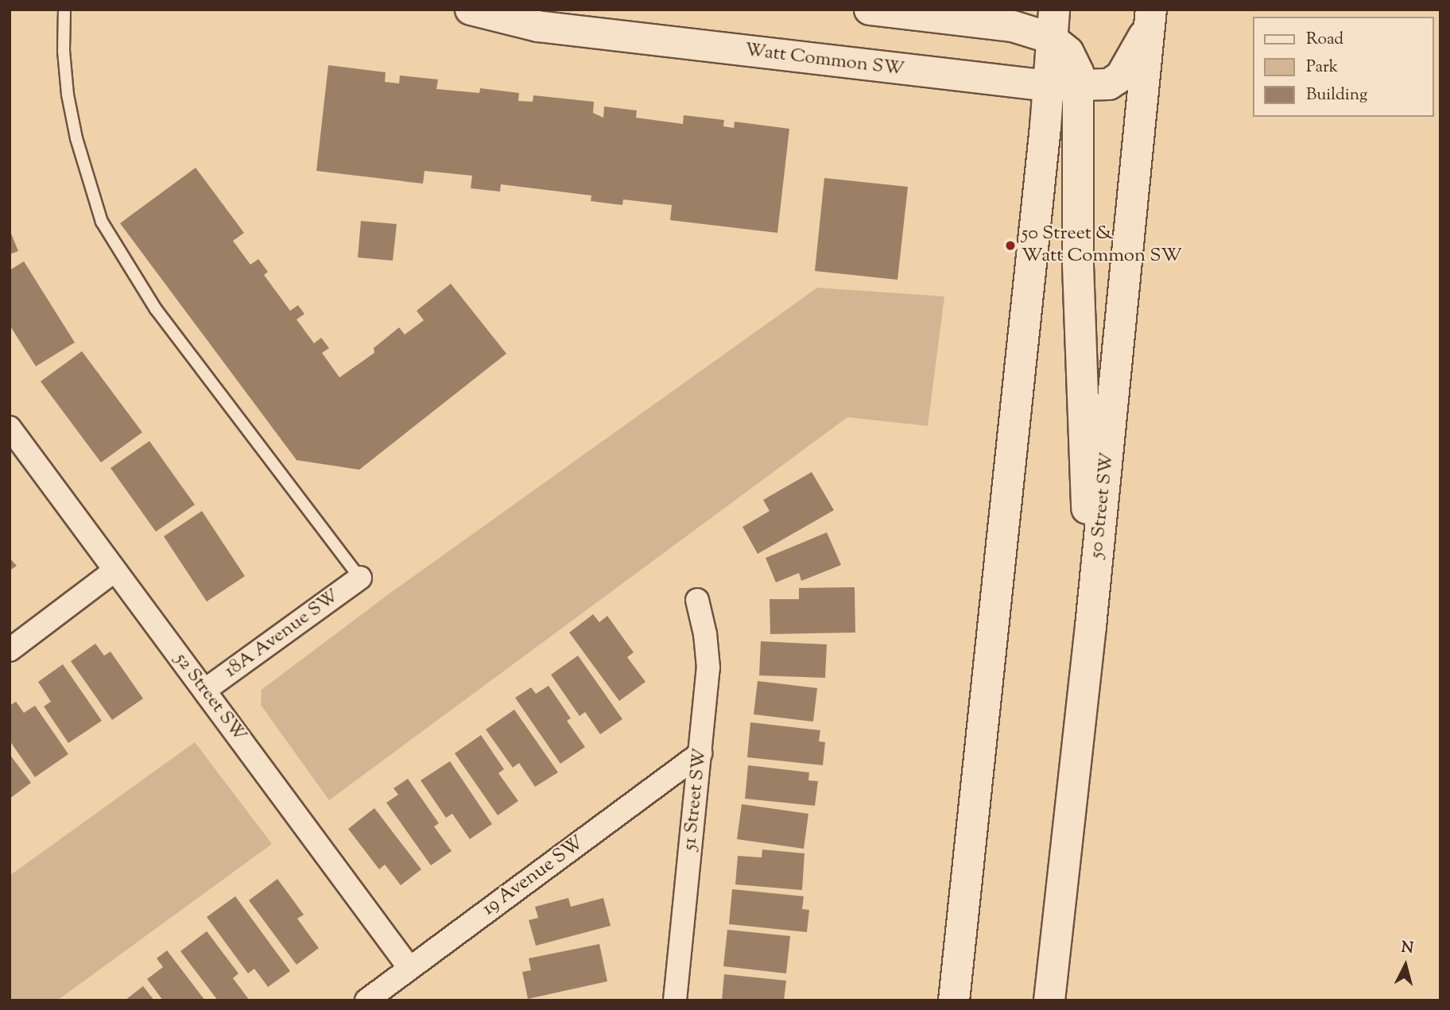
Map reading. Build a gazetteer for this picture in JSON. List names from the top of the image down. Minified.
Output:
{"streets":{"main road":["Watt Common SW","50 Street SW"],"street":["18A Avenue SW","52 Street SW","51 Street SW","19 Avenue SW"]},"crossings":[["Watt Common SW","50 Street SW"],["18A Avenue SW","52 Street SW"],["52 Street SW","19 Avenue SW"],["51 Street SW","19 Avenue SW"]],"places":["50 Street & Watt Common SW"],"legend":["Road","Park","Building"],"north":"top"}
